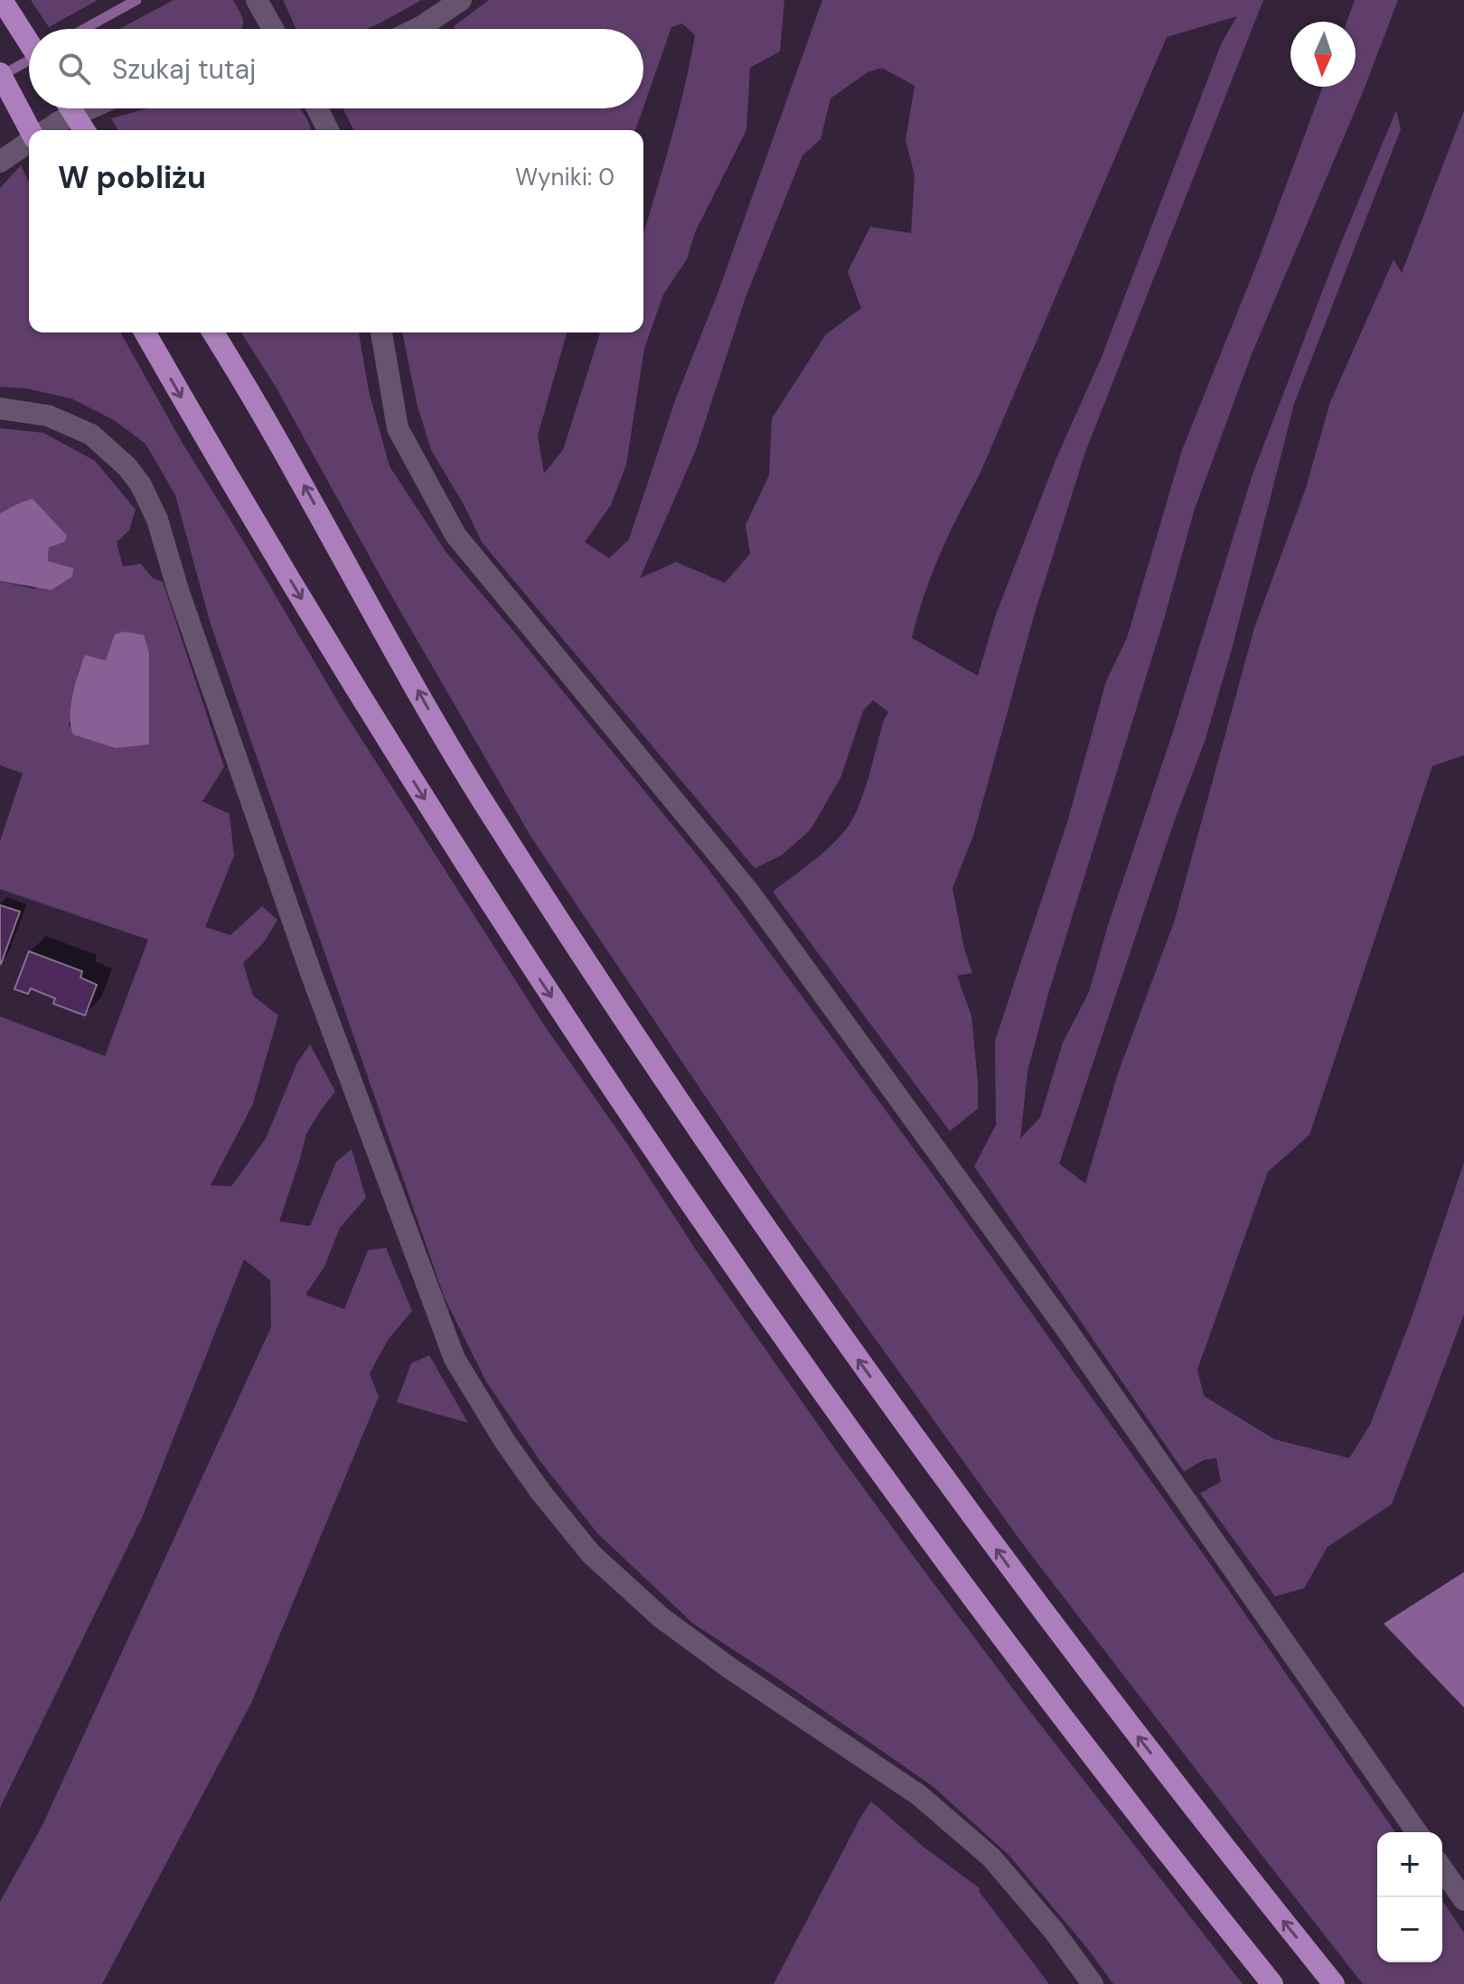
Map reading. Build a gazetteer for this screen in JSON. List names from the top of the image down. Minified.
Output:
{"north":"bottom","page":{"search":"Szukaj tutaj","heading":["W pobliżu","Wyniki: 0"],"map_buttons":["+","−"]}}
